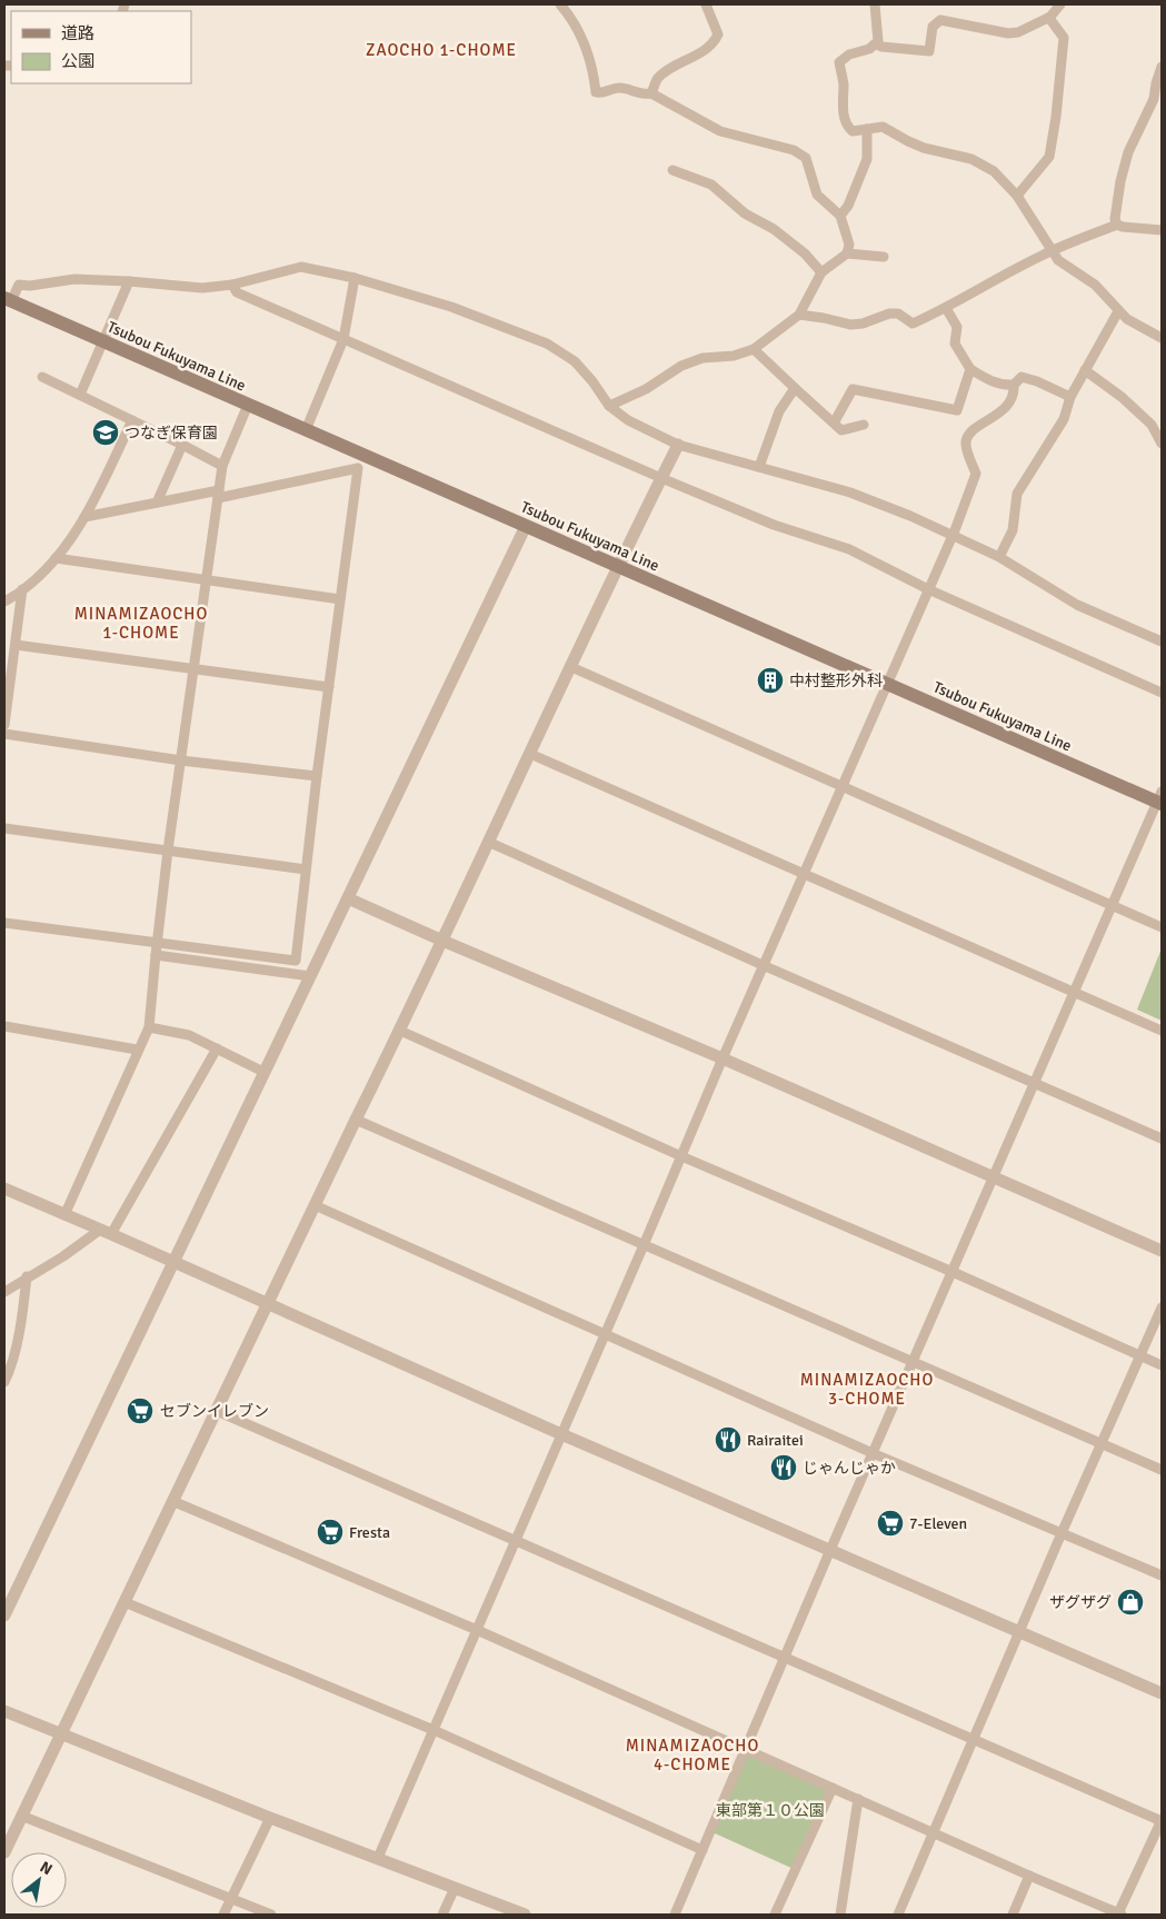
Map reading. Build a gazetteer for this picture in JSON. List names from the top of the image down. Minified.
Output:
{"streets":{"main road":["Tsubou Fukuyama Line"]},"districts":["ZAOCHO 1-CHOME","MINAMIZAOCHO 1-CHOME","MINAMIZAOCHO 3-CHOME","MINAMIZAOCHO 4-CHOME"],"parks":["東部第１０公園"],"places":{"school or university":["つなぎ保育園"],"building":["中村整形外科"],"supermarket":["セブンイレブン","7-Eleven","Fresta"],"restaurant":["Rairaitei","じゃんじゃか"],"shop":["ザグザグ"]},"legend":["道路","公園"],"north":"top right"}
